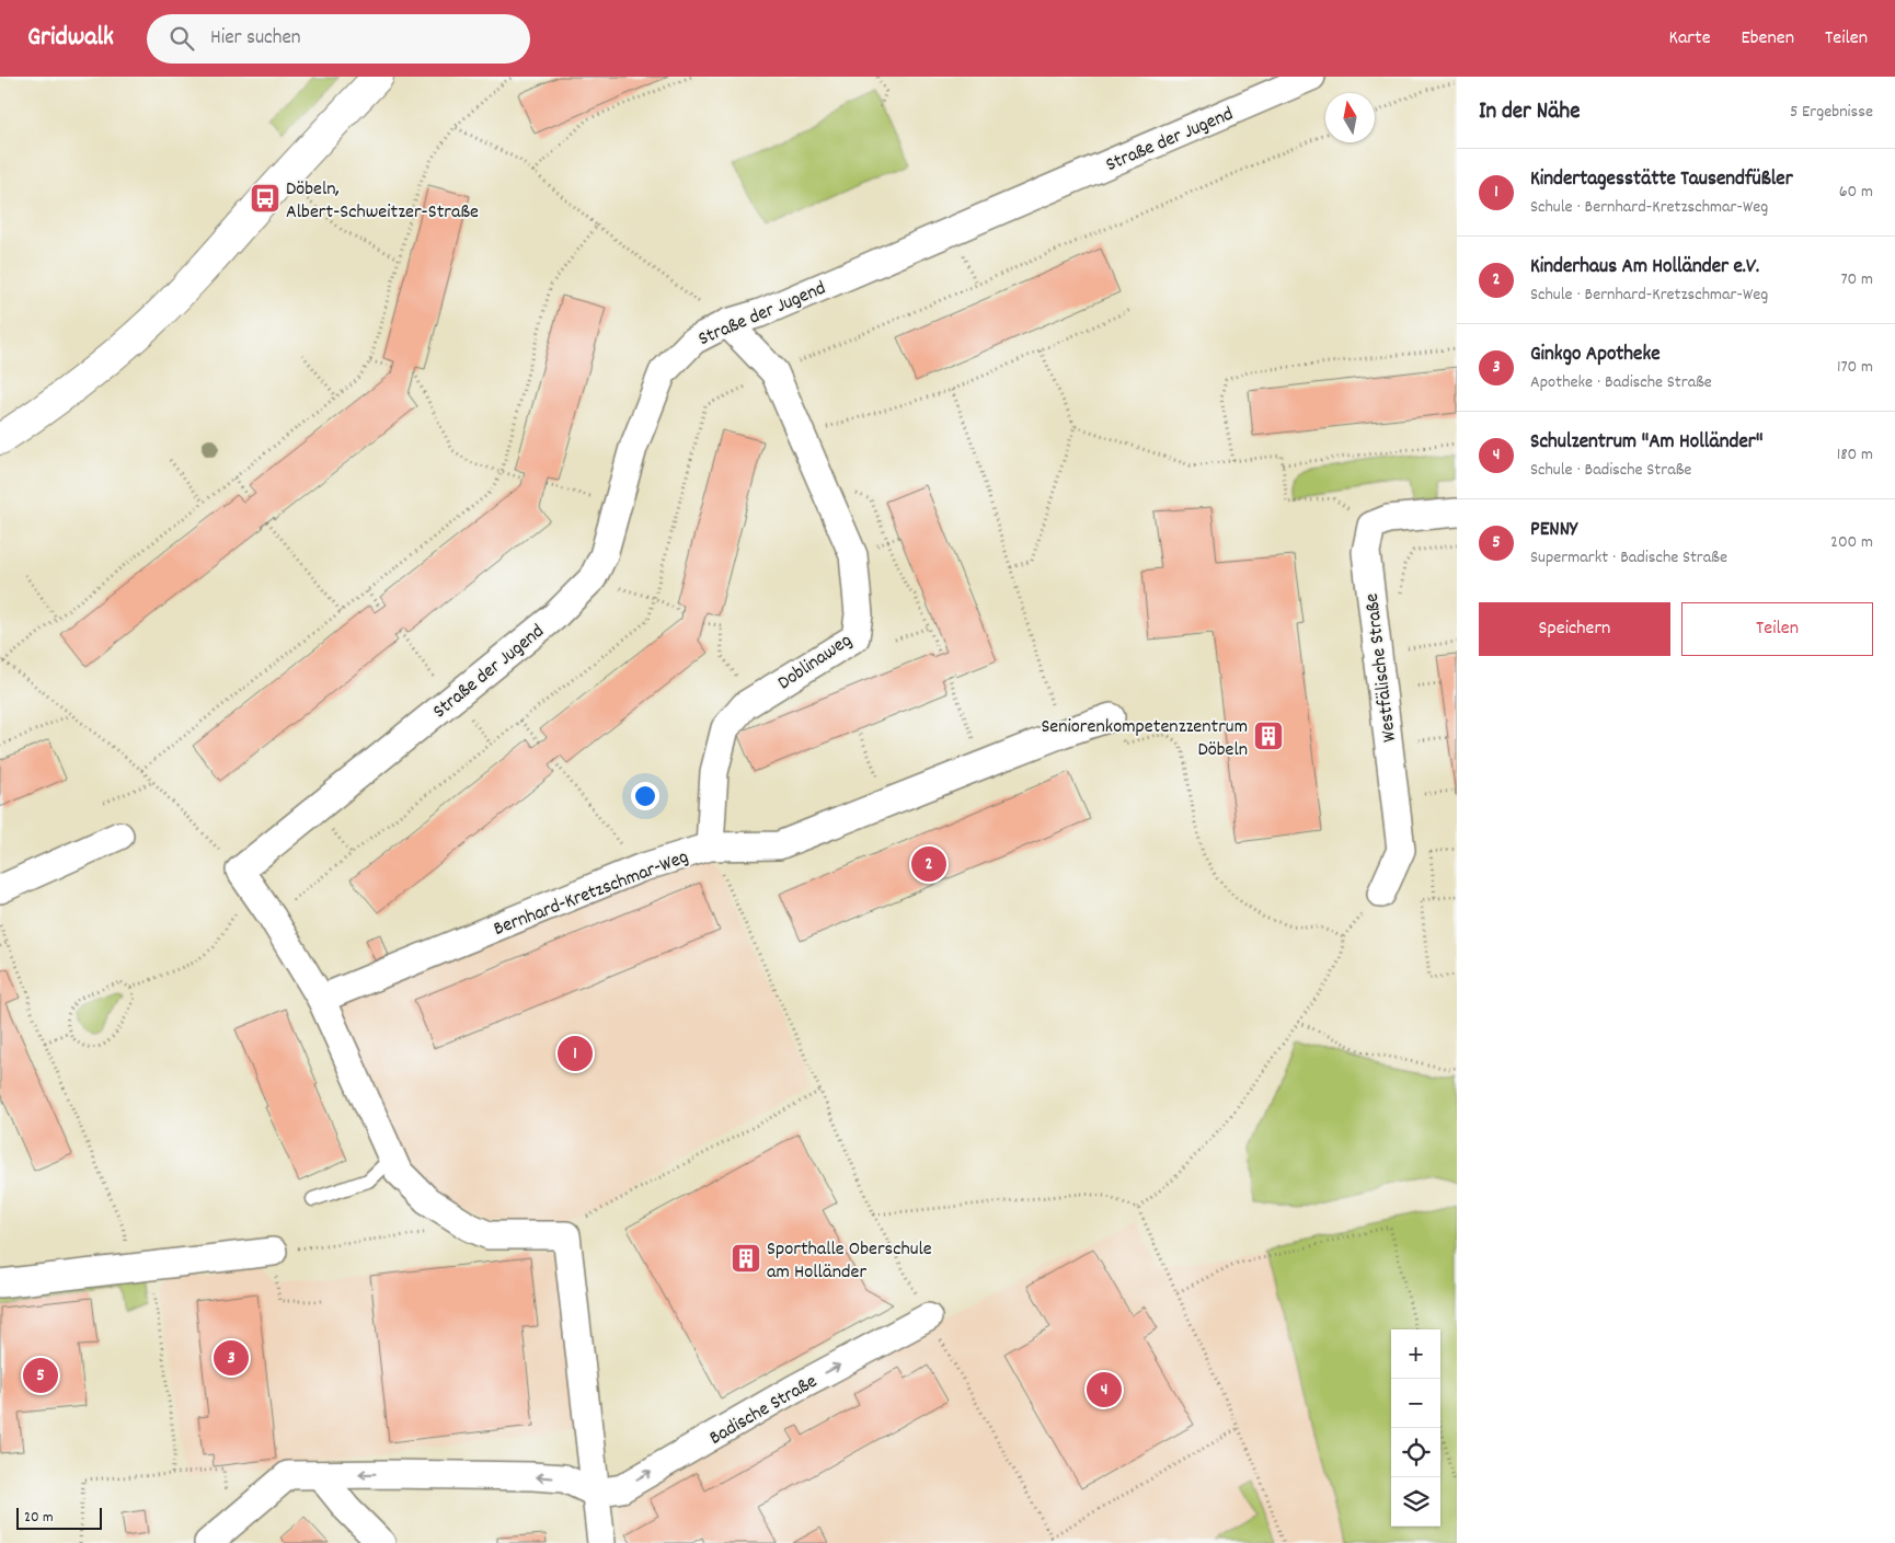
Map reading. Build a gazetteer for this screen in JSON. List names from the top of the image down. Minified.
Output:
{"streets":{"street":["Straße der Jugend","Doblinaweg","Westfälische Straße","Bernhard-Kretzschmar-Weg","Badische Straße"]},"crossings":[["Straße der Jugend","Doblinaweg"],["Doblinaweg","Bernhard-Kretzschmar-Weg"]],"one_way":["Badische Straße"],"places":{"bus stop":["Döbeln, Albert-Schweitzer-Straße"],"building":["Seniorenkompetenzzentrum Döbeln","Sporthalle Oberschule am Holländer"]},"scale_bar":"20 m","north":"top","page":{"header":"Gridwalk","search":"Hier suchen","nav":["Karte","Ebenen","Teilen"],"heading":["In der Nähe","5 Ergebnisse"],"list":[{"mark":"1","name":"Kindertagesstätte Tausendfüßler","note":"Schule · Bernhard-Kretzschmar-Weg","value":"60 m"},{"mark":"2","name":"Kinderhaus Am Holländer e.V.","note":"Schule · Bernhard-Kretzschmar-Weg","value":"70 m"},{"mark":"3","name":"Ginkgo Apotheke","note":"Apotheke · Badische Straße","value":"170 m"},{"mark":"4","name":"Schulzentrum \"Am Holländer\"","note":"Schule · Badische Straße","value":"180 m"},{"mark":"5","name":"PENNY","note":"Supermarkt · Badische Straße","value":"200 m"}],"buttons":["Speichern","Teilen"],"pins":["2","1","3","5","4"],"map_buttons":["+","−"],"scale":"20 m"}}
